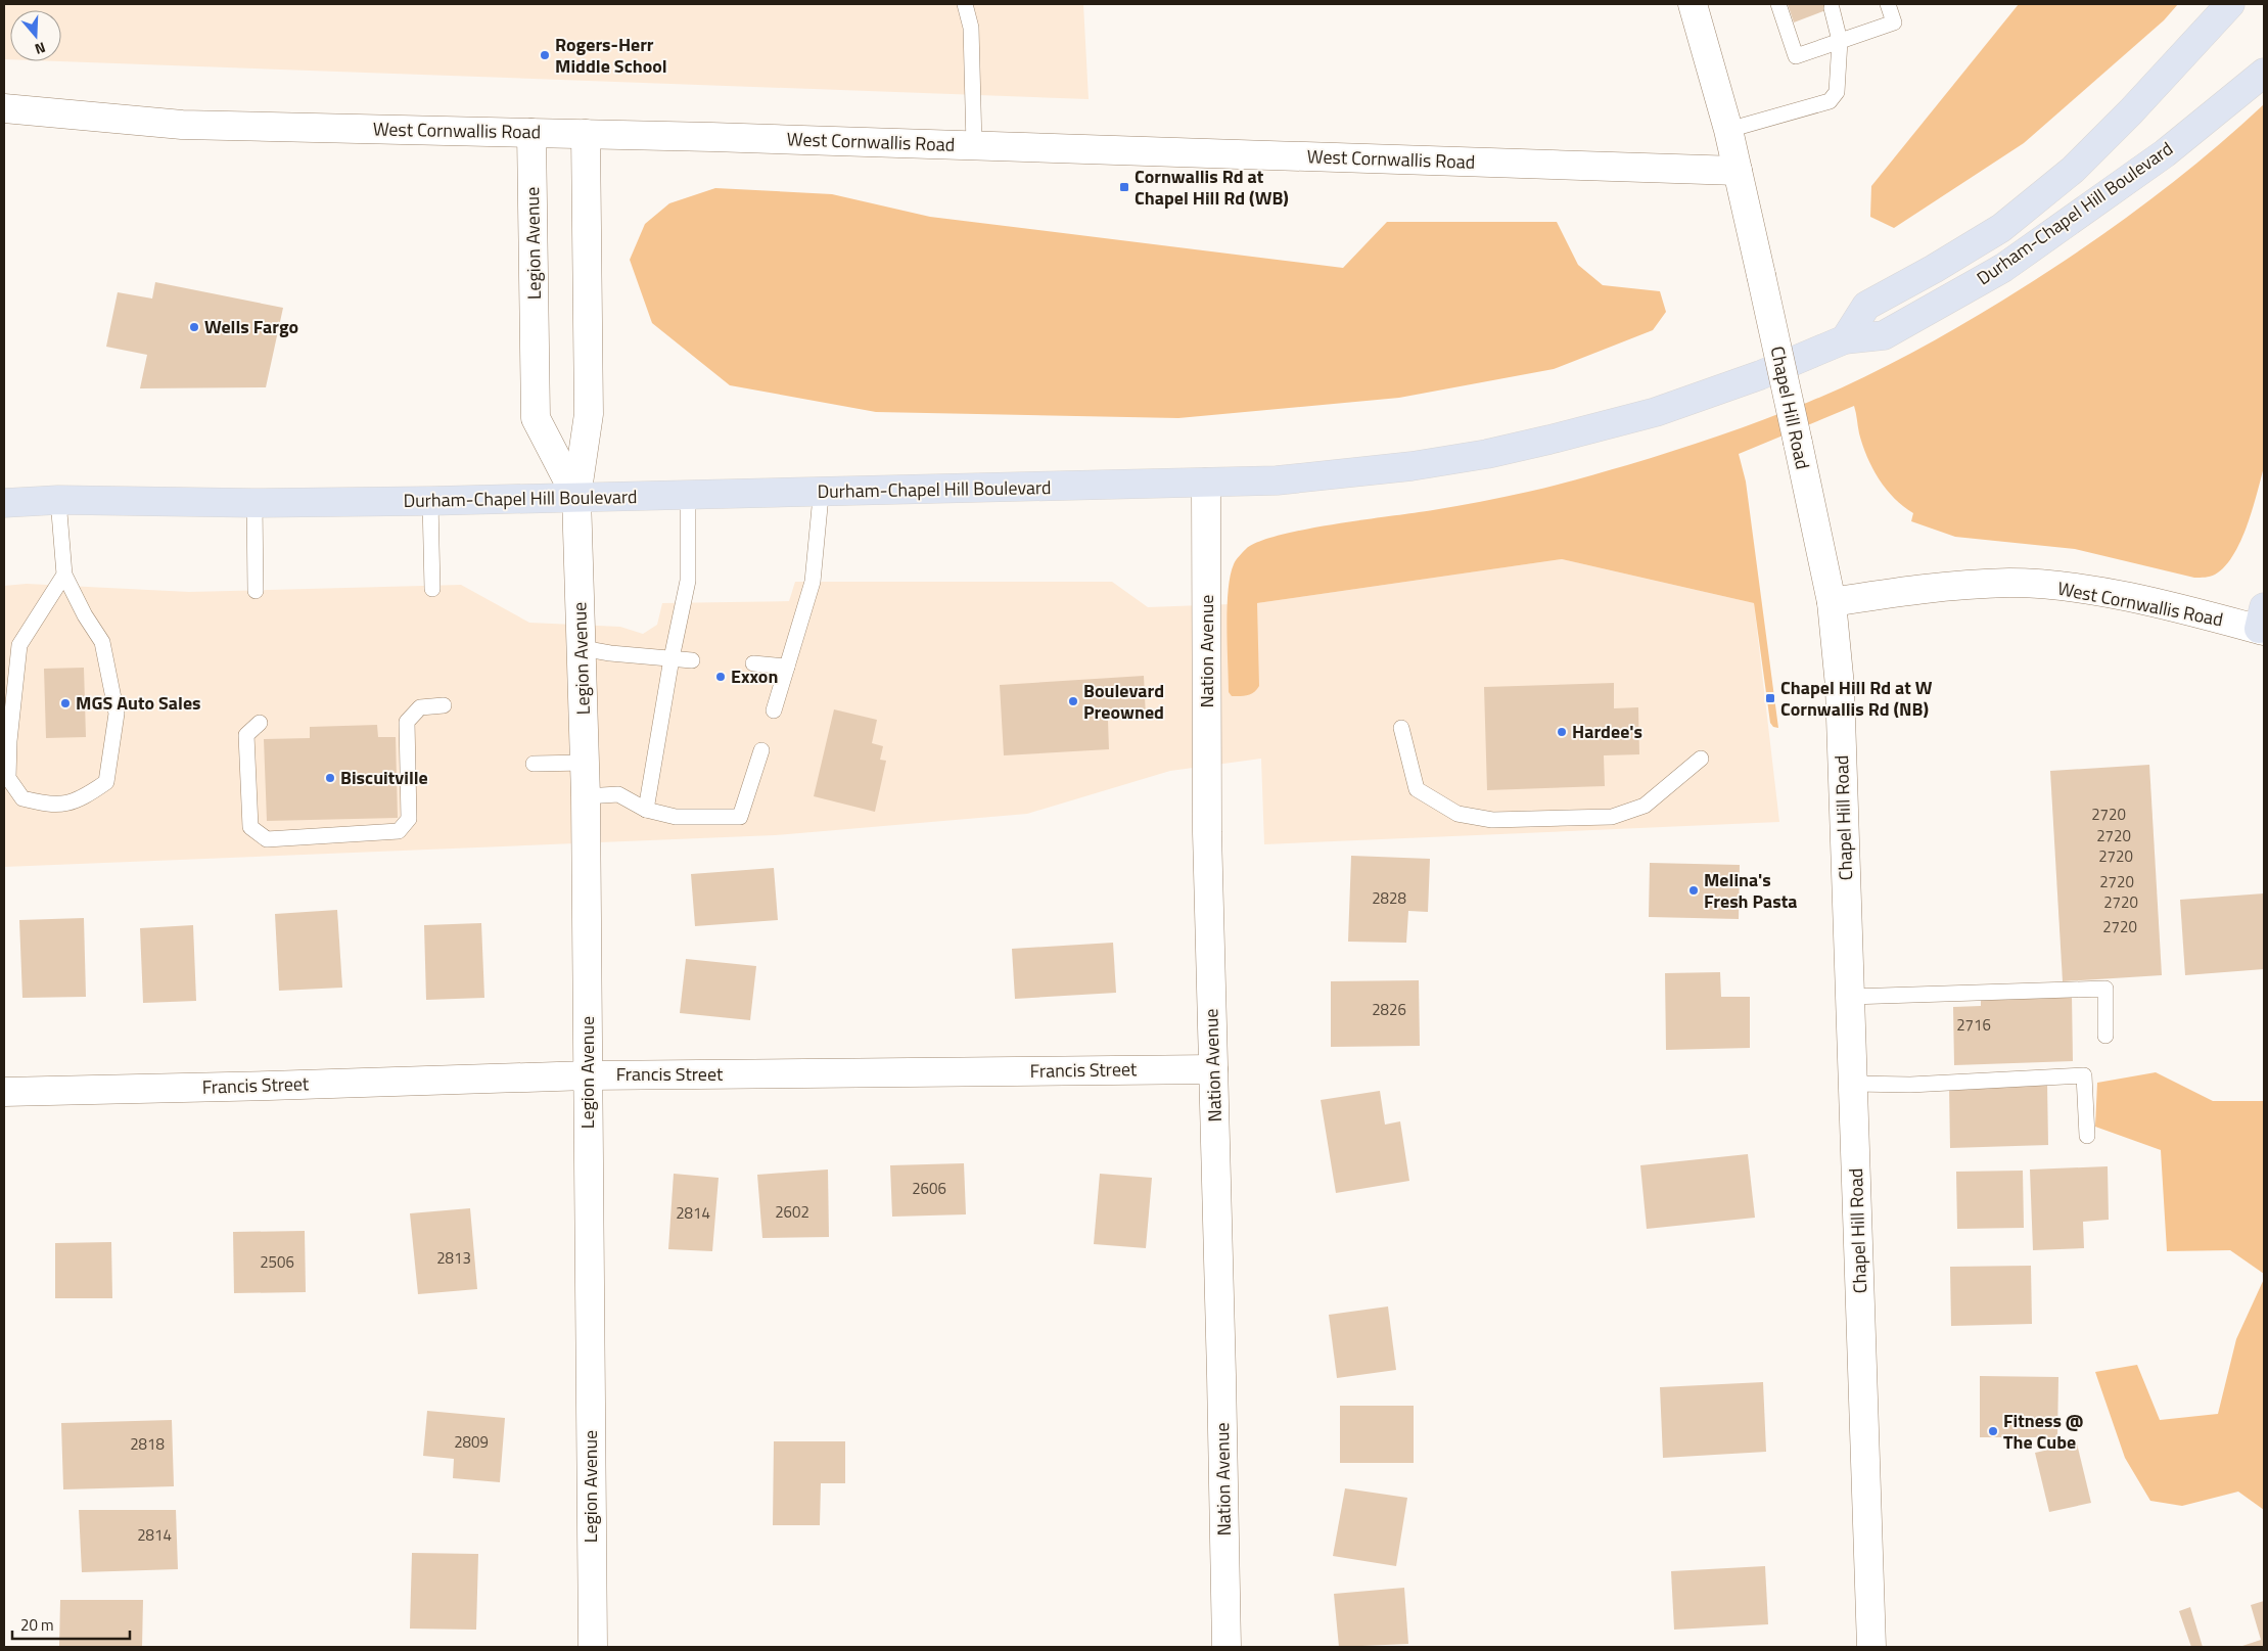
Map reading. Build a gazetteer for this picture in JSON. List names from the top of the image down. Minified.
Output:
{"streets":{"main road":["Durham-Chapel Hill Boulevard"],"street":["West Cornwallis Road","Legion Avenue","Chapel Hill Road","Nation Avenue","Francis Street"]},"crossings":[["West Cornwallis Road","Legion Avenue"],["West Cornwallis Road","Chapel Hill Road"],["Durham-Chapel Hill Boulevard","Legion Avenue"],["Durham-Chapel Hill Boulevard","Nation Avenue"],["Legion Avenue","Francis Street"],["Nation Avenue","Francis Street"]],"places":{"other":["Rogers-Herr Middle School","Wells Fargo","Exxon","Boulevard Preowned","MGS Auto Sales","Hardee's","Biscuitville","Melina's Fresh Pasta","Fitness @ The Cube"],"transit":["Cornwallis Rd at Chapel Hill Rd (WB)","Chapel Hill Rd at W Cornwallis Rd (NB)"]},"house_numbers":["2720","2720","2720","2720","2828","2720","2720","2826","2716","2606","2602","2814","2813","2506","2809","2818","2814"],"scale_bar":"20 m","north":"bottom"}
